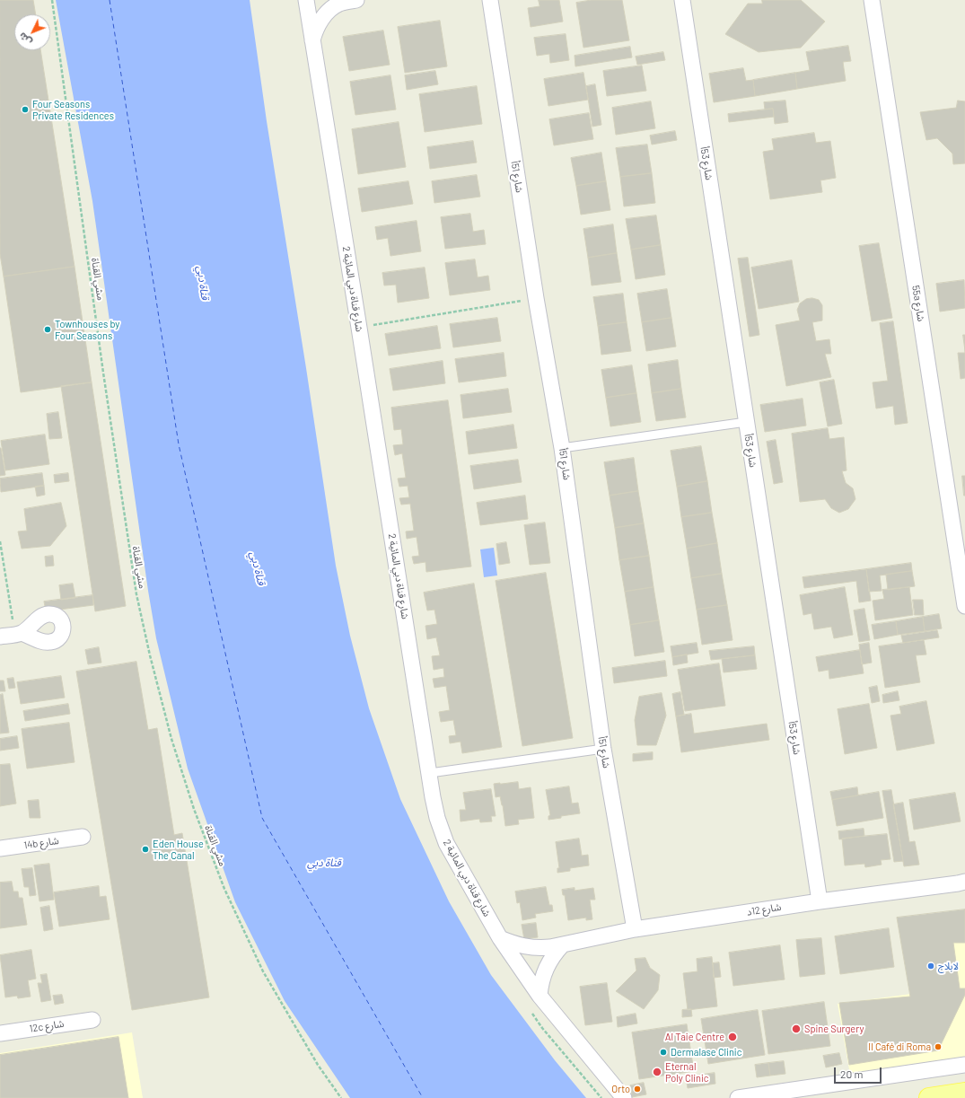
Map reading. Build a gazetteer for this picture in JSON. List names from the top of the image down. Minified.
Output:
{"streets":{"street":["شارع 53أ","شارع 51أ","شارع قناة دبي المائية 2","55a شارع","14b شارع","شارع 12د","12c شارع"],"path":["مشي القناة"]},"crossings":[["شارع 53أ","شارع 12د"],["شارع 51أ","شارع 12د"],["شارع قناة دبي المائية 2","شارع 12د"]],"water":["قناة دبي"],"places":["Four Seasons Private Residences","Townhouses by Four Seasons","Eden House The Canal","لابلاج","Spine Surgery","Al Taie Centre","Il Café di Roma","Dermalase Clinic","Eternal Poly Clinic","Orto"],"scale_bar":"20 m","north":"bottom left"}
